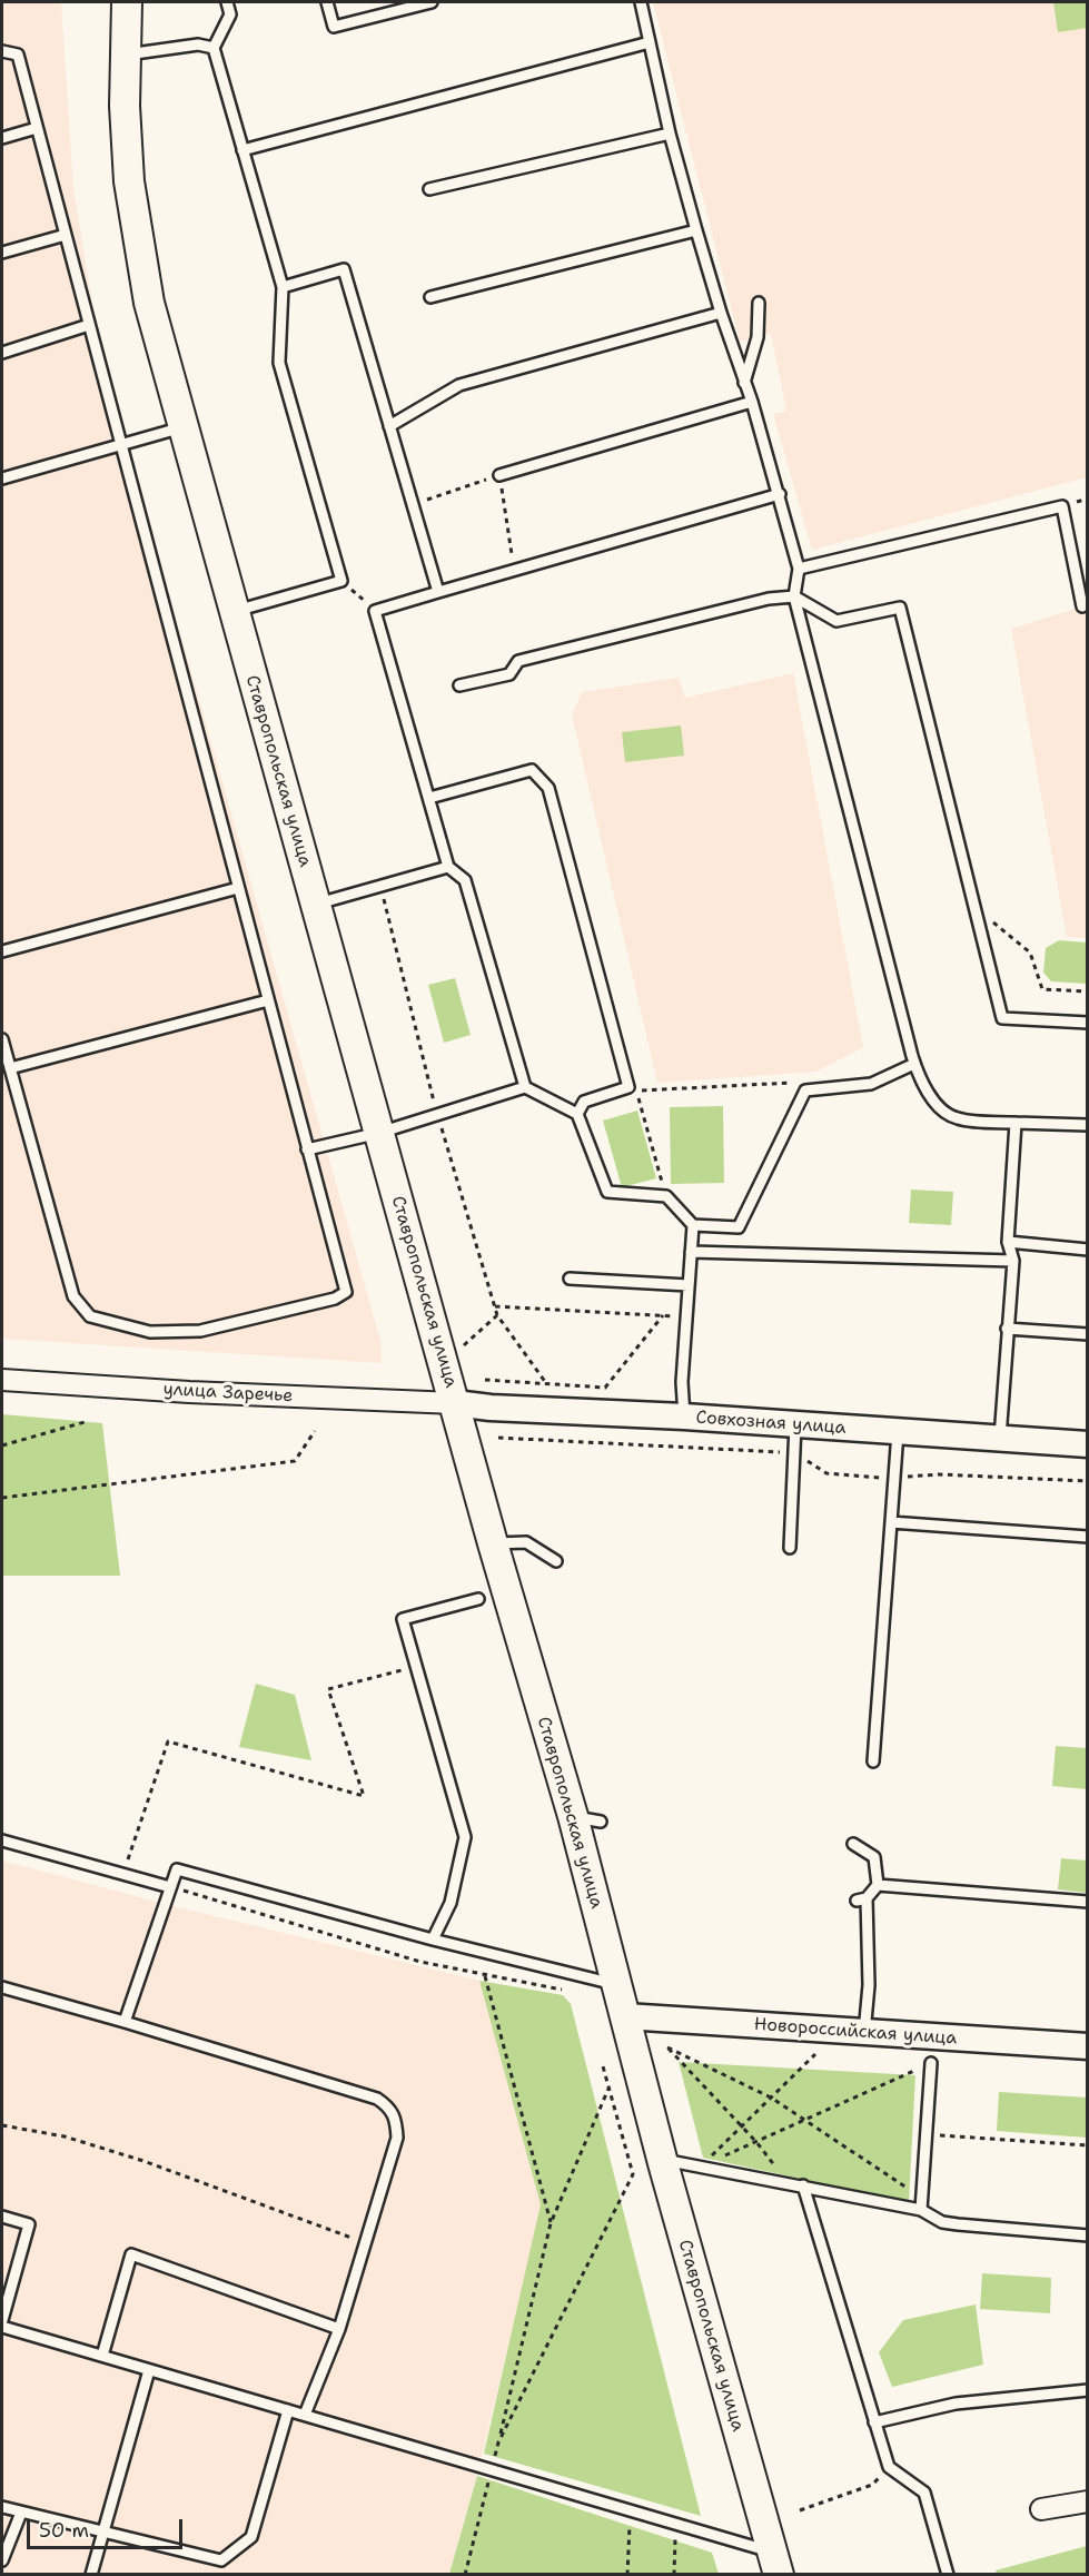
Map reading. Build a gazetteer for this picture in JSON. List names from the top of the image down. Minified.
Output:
{"streets":{"main road":["Ставропольская улица"],"street":["улица Заречье","Совхозная улица","Новороссийская улица"]},"crossings":[["Ставропольская улица","улица Заречье"],["Ставропольская улица","Совхозная улица"],["Ставропольская улица","Новороссийская улица"],["улица Заречье","Совхозная улица"]],"scale_bar":"50 m"}
